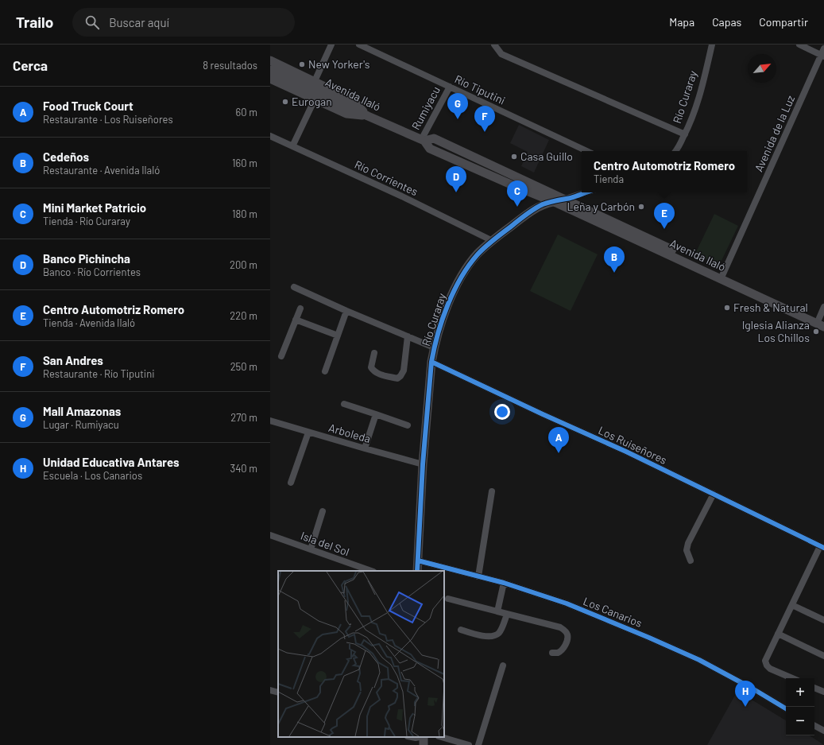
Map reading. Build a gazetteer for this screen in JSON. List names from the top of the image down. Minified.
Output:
{"streets":{"main road":["Avenida Ilaló","Río Curaray"],"street":["Río Tiputini","Rumiyacu","Avenida de la Luz","Río Corrientes","Arboleda","Los Ruiseñores","Isla del Sol","Los Canarios"]},"crossings":[["Río Tiputini","Rumiyacu"],["Avenida Ilaló","Río Curaray"],["Avenida Ilaló","Rumiyacu"],["Avenida Ilaló","Avenida de la Luz"],["Río Curaray","Río Corrientes"],["Río Curaray","Arboleda"],["Río Curaray","Los Ruiseñores"],["Río Curaray","Los Canarios"]],"places":["New Yorker's","Eurogan","Casa Guillo","Leña y Carbón","Fresh & Natural","Iglesia Alianza Los Chillos"],"north":"top right","page":{"header":"Trailo","search":"Buscar aquí","nav":["Mapa","Capas","Compartir"],"heading":["Cerca","8 resultados"],"list":[{"mark":"A","name":"Food Truck Court","note":"Restaurante · Los Ruiseñores","value":"60 m"},{"mark":"B","name":"Cedeños","note":"Restaurante · Avenida Ilaló","value":"160 m"},{"mark":"C","name":"Mini Market Patricio","note":"Tienda · Río Curaray","value":"180 m"},{"mark":"D","name":"Banco Pichincha","note":"Banco · Río Corrientes","value":"200 m"},{"mark":"E","name":"Centro Automotriz Romero","note":"Tienda · Avenida Ilaló","value":"220 m"},{"mark":"F","name":"San Andres","note":"Restaurante · Río Tiputini","value":"250 m"},{"mark":"G","name":"Mall Amazonas","note":"Lugar · Rumiyacu","value":"270 m"},{"mark":"H","name":"Unidad Educativa Antares","note":"Escuela · Los Canarios","value":"340 m"}],"pins":["G","F","D","C","E","B","A","H"],"popup":["Centro Automotriz Romero","Tienda"],"map_buttons":["+","−"]}}
